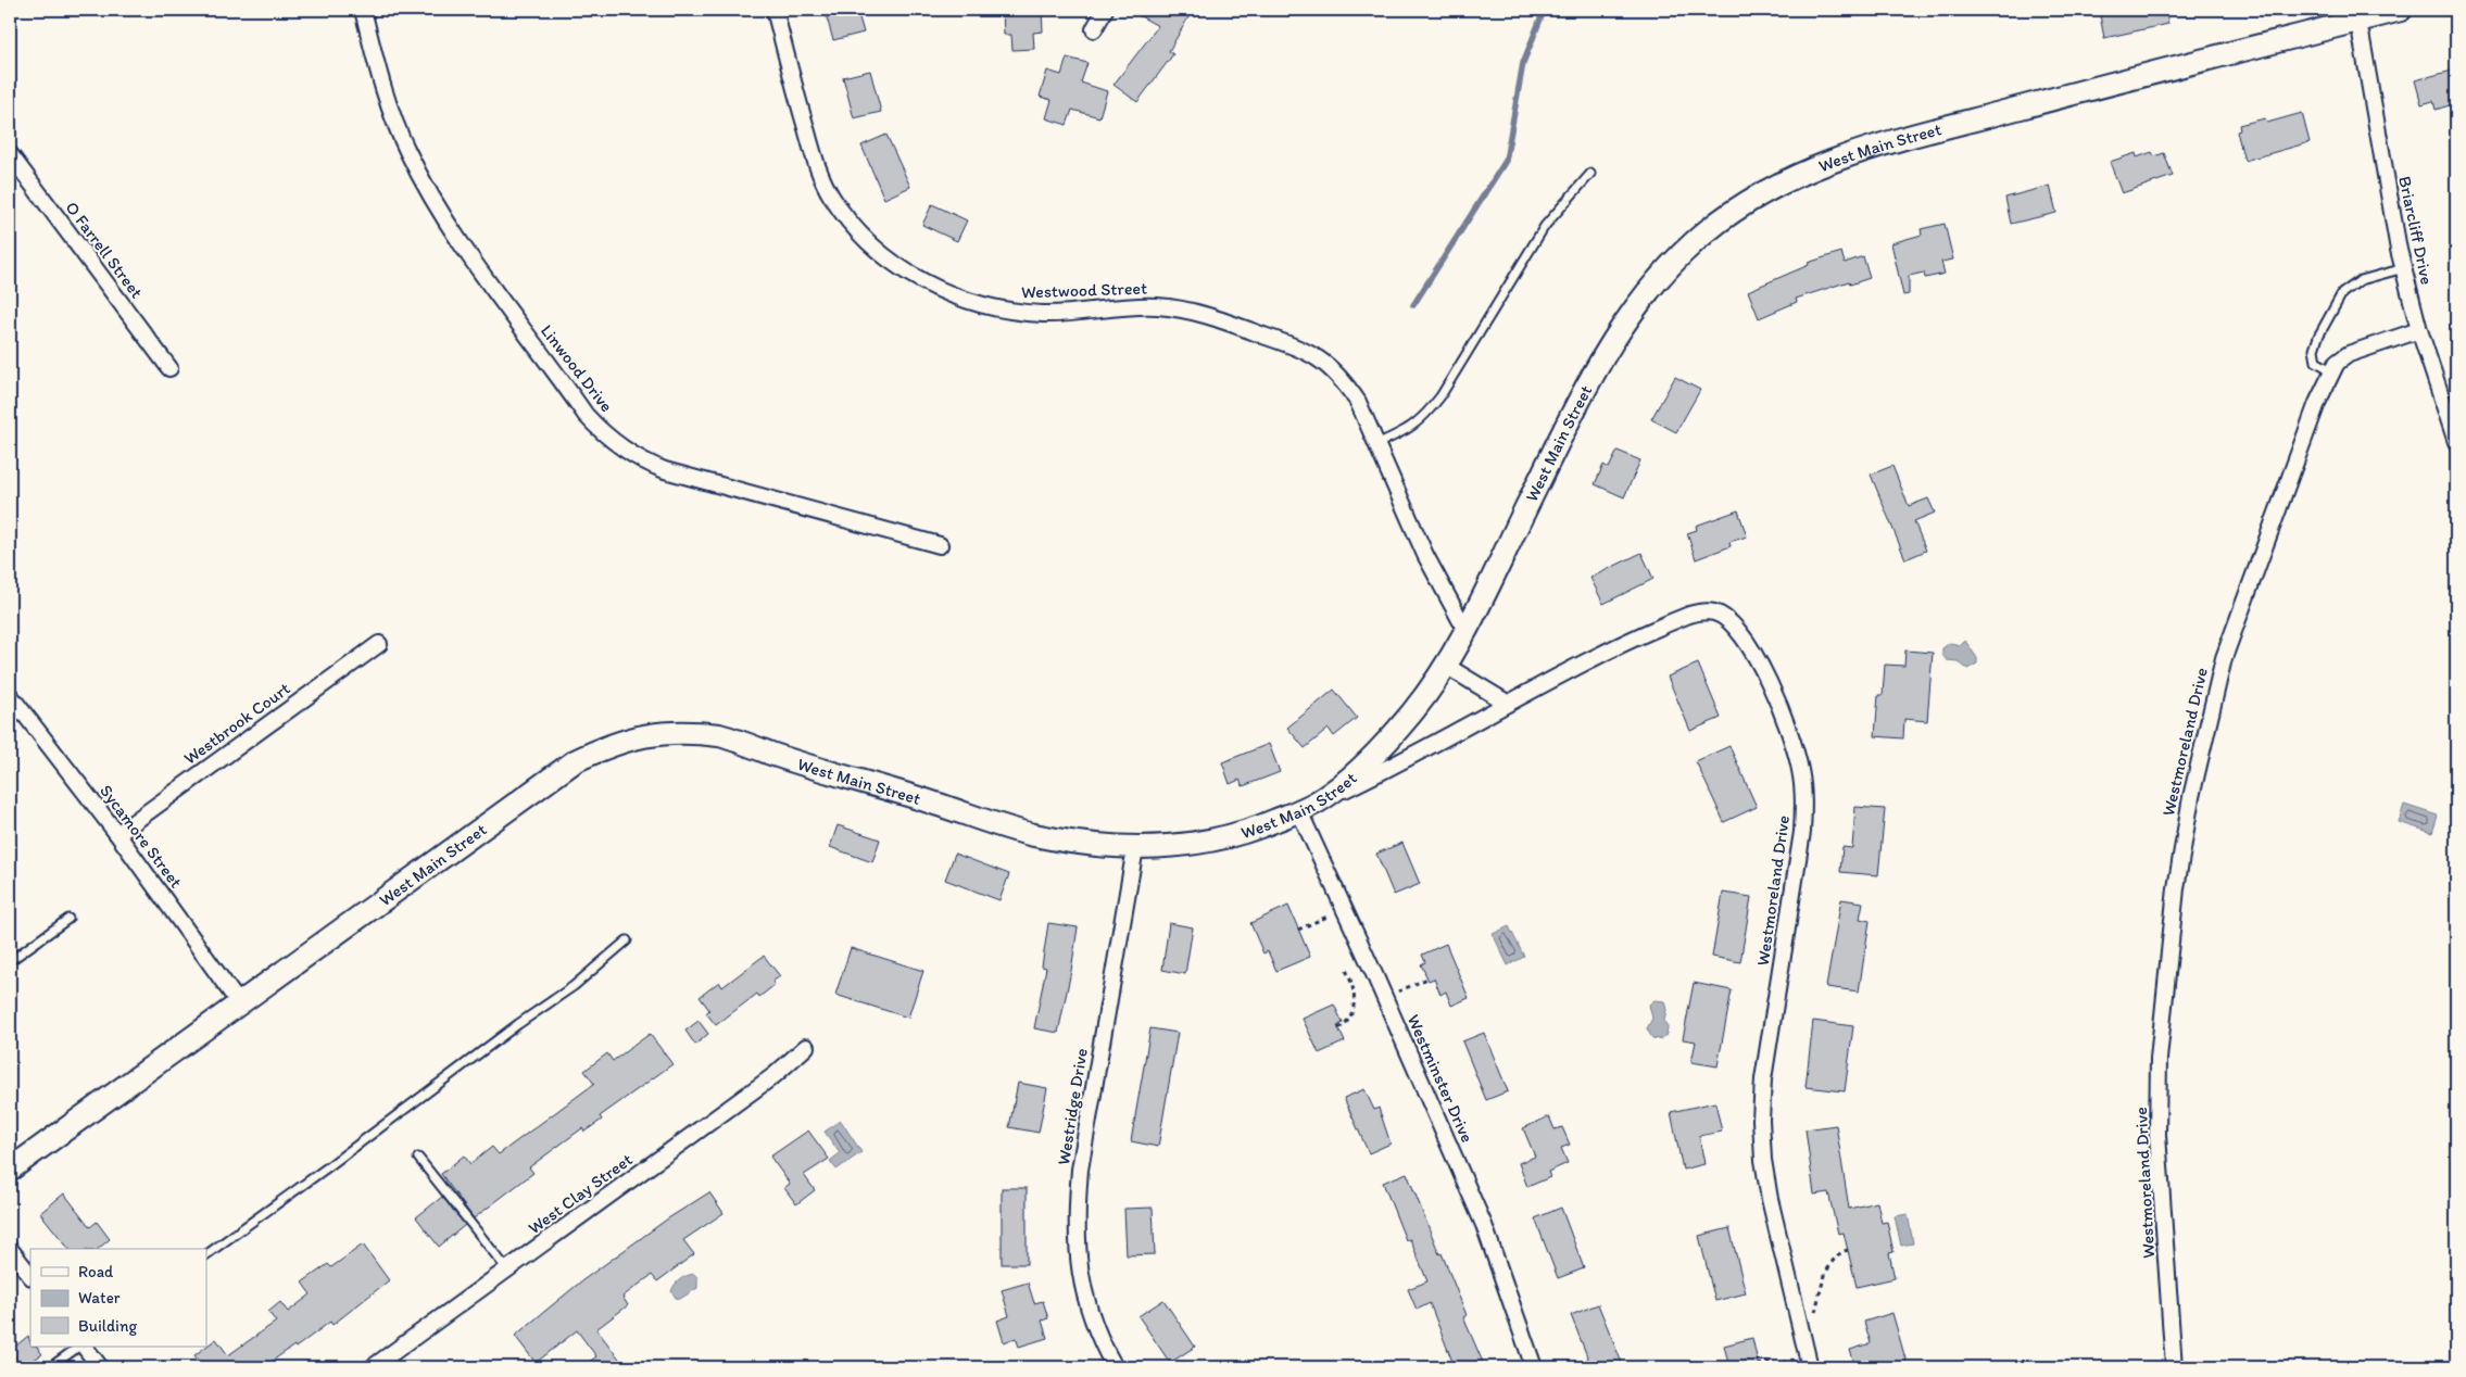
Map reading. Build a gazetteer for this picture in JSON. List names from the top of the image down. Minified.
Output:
{"streets":{"main road":["West Main Street"],"street":["Briarcliff Drive","O Farrell Street","Westwood Street","Linwood Drive","Westbrook Court","Westmoreland Drive","Sycamore Street","Westminster Drive","Westridge Drive","West Clay Street"]},"crossings":[["West Main Street","Briarcliff Drive"],["West Main Street","Westwood Street"],["West Main Street","Westmoreland Drive"],["West Main Street","Sycamore Street"],["West Main Street","Westminster Drive"],["West Main Street","Westridge Drive"],["Briarcliff Drive","Westmoreland Drive"],["Westbrook Court","Sycamore Street"]],"legend":["Road","Water","Building"]}
